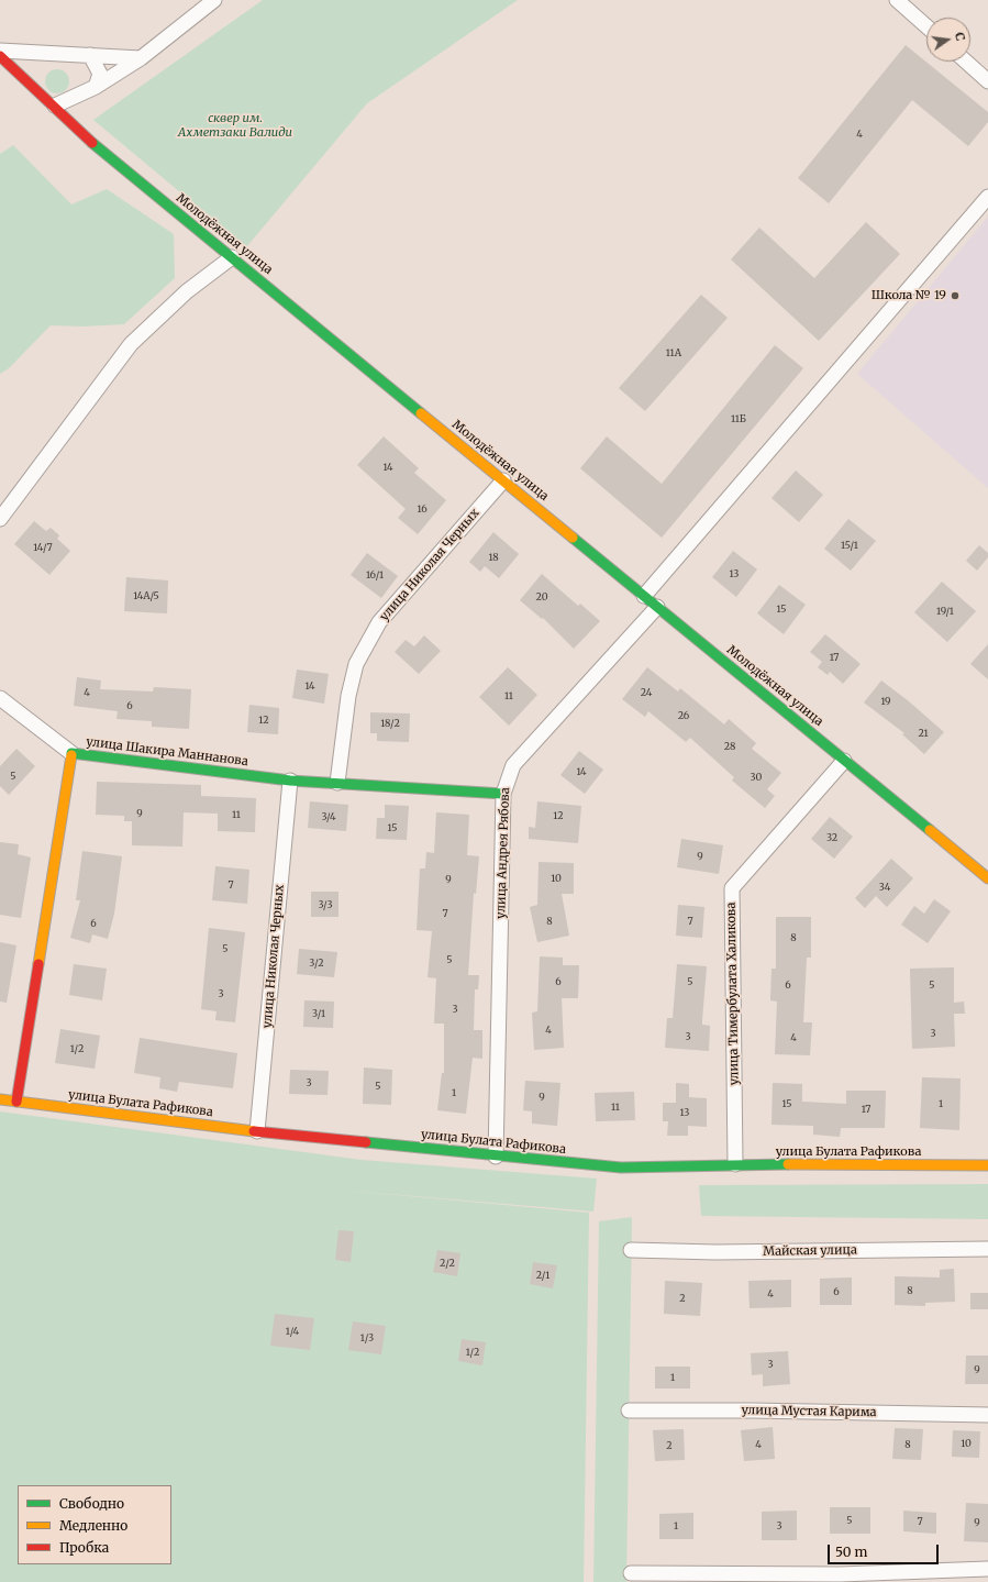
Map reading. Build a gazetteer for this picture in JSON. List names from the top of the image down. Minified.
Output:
{"streets":{"street":["Молодёжная улица","улица Николая Черных","улица Шакира Маннанова","улица Андрея Рябова","улица Тимербулата Халикова","улица Булата Рафикова","Майская улица","улица Мустая Карима"]},"crossings":[["Молодёжная улица","улица Николая Черных"],["Молодёжная улица","улица Андрея Рябова"],["Молодёжная улица","улица Тимербулата Халикова"],["улица Николая Черных","улица Шакира Маннанова"],["улица Николая Черных","улица Булата Рафикова"],["улица Шакира Маннанова","улица Андрея Рябова"],["улица Шакира Маннанова","улица Булата Рафикова"],["улица Андрея Рябова","улица Булата Рафикова"],["улица Тимербулата Халикова","улица Булата Рафикова"]],"parks":["сквер им. Ахметзаки Валиди"],"places":["Школа № 19"],"house_numbers":["4","11А","11Б","14","16","15/1","14/7","18","13","16/1","14А/5","20","15","19/1","17","14","4","24","11","19","6","26","12","18/2","21","28","14","5","30","9","11","12","3/4","15","32","9","10","9","7","34","3/3","7","8","7","6","8","5","5","3/2","6","5","6","5","3","3","3/1","4","3","3","4","1/2","3","5","1","9","15","1","11","17","13","2/2","2/1","8","6","4","2","1/4","1/3","1/2","3","9","1","10","4","8","2","5","7","9","1","3"],"legend":["Свободно","Медленно","Пробка"],"scale_bar":"50 m","north":"right"}
